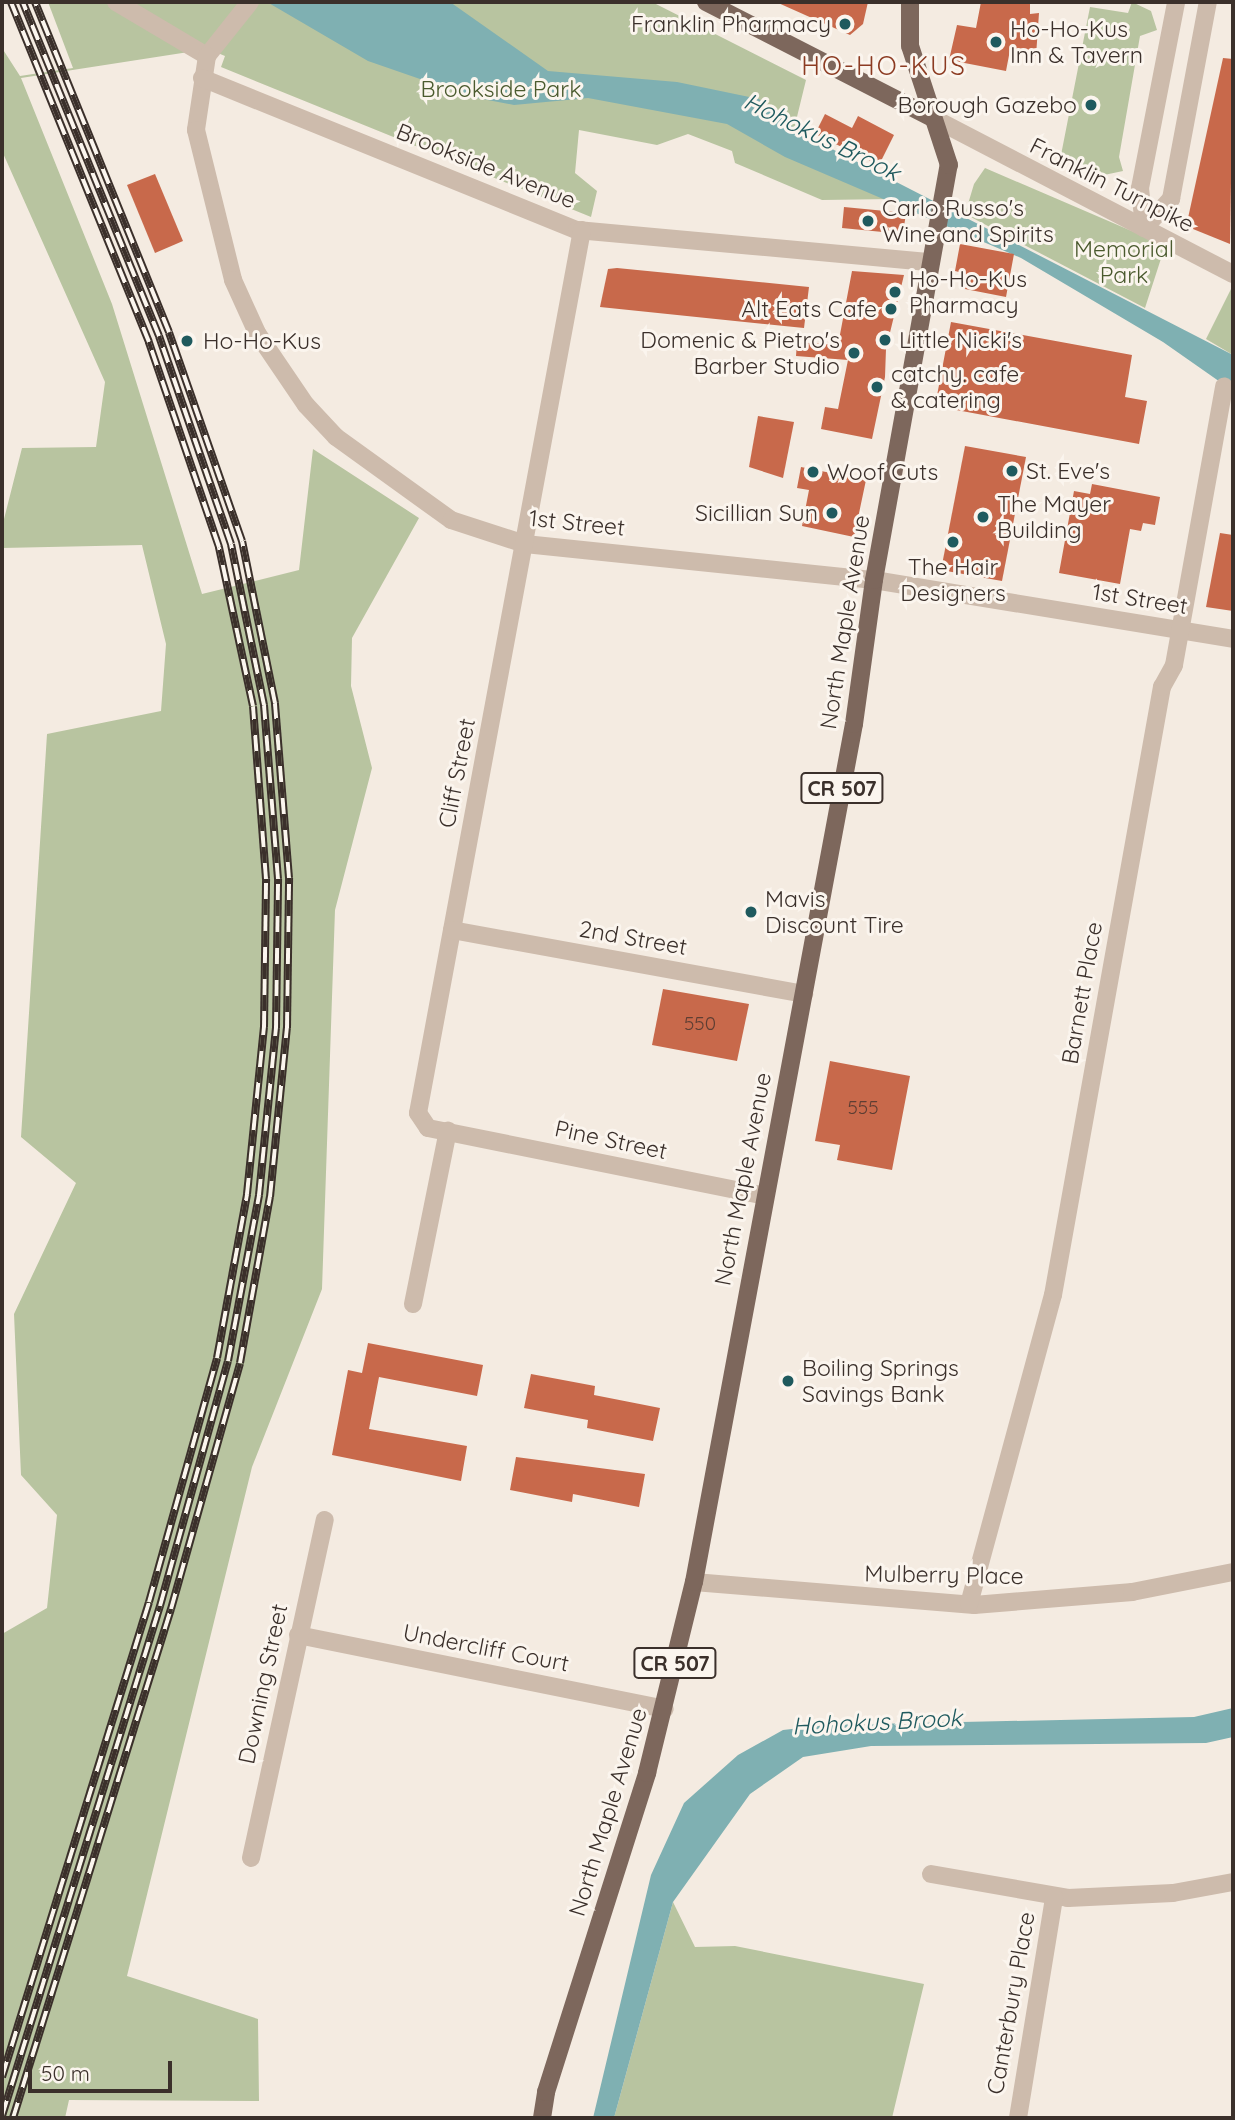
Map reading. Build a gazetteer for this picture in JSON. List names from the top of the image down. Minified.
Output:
{"streets":{"main road":["North Maple Avenue","CR 507"],"street":["Brookside Avenue","Franklin Turnpike","1st Street","Cliff Street","2nd Street","Barnett Place","Pine Street","Mulberry Place","Undercliff Court","Downing Street","Canterbury Place"]},"crossings":[["Brookside Avenue","1st Street"],["Brookside Avenue","North Maple Avenue"],["Brookside Avenue","Cliff Street"],["Franklin Turnpike","North Maple Avenue"],["1st Street","North Maple Avenue"],["1st Street","Cliff Street"],["1st Street","Barnett Place"],["North Maple Avenue","2nd Street"],["North Maple Avenue","Pine Street"],["North Maple Avenue","Mulberry Place"],["North Maple Avenue","Undercliff Court"],["Cliff Street","2nd Street"],["Cliff Street","Pine Street"],["Barnett Place","Mulberry Place"],["Undercliff Court","Downing Street"]],"districts":["HO-HO-KUS"],"water":["Hohokus Brook"],"parks":["Brookside Park","Memorial Park"],"places":["Franklin Pharmacy","Ho-Ho-Kus Inn & Tavern","Borough Gazebo","Carlo Russo's Wine and Spirits","Ho-Ho-Kus Pharmacy","Alt Eats Cafe","Little Nicki's","Ho-Ho-Kus","Domenic & Pietro's Barber Studio","catchy. cafe & catering","St. Eve's","Woof Cuts","Sicillian Sun","The Mayer Building","The Hair Designers","Mavis Discount Tire","Boiling Springs Savings Bank"],"house_numbers":["550","555"],"scale_bar":"50 m"}
